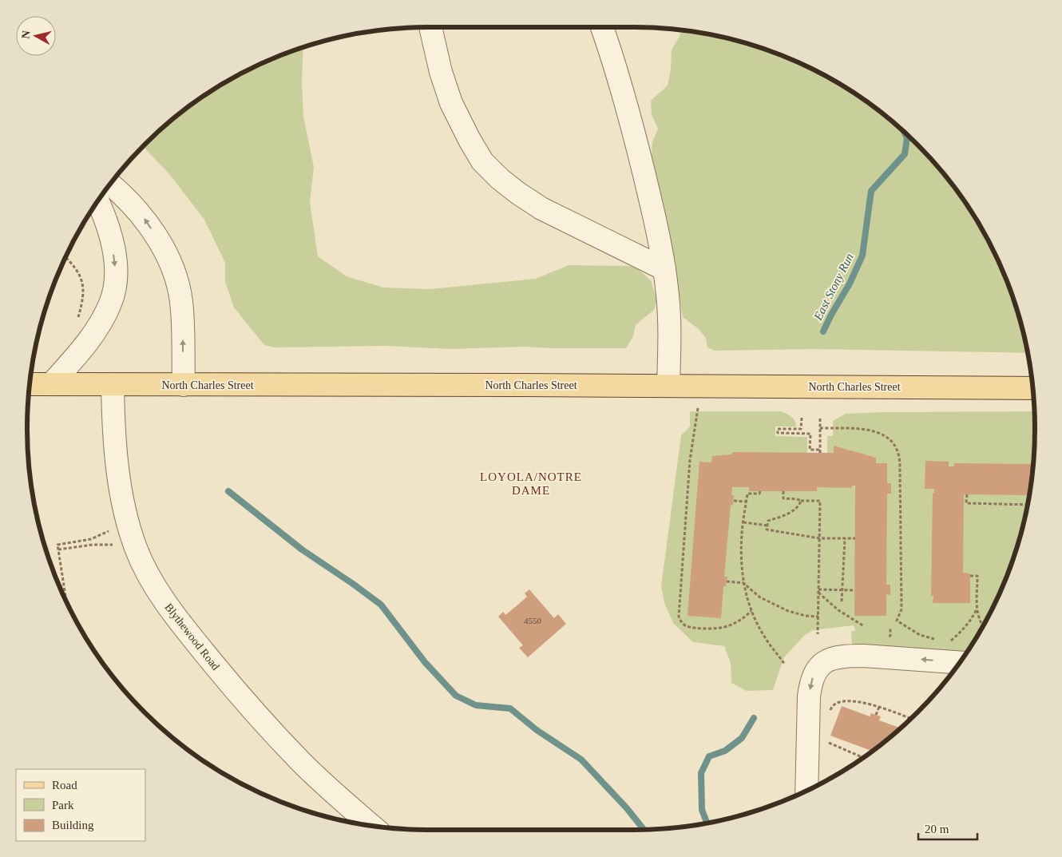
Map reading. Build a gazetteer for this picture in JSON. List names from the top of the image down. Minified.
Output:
{"streets":{"main road":["North Charles Street"],"street":["Blythewood Road"]},"crossings":[["North Charles Street","Blythewood Road"]],"districts":["LOYOLA/NOTRE DAME"],"water":["East Stony Run"],"house_numbers":["4550"],"legend":["Road","Park","Building"],"scale_bar":"20 m","north":"left"}
